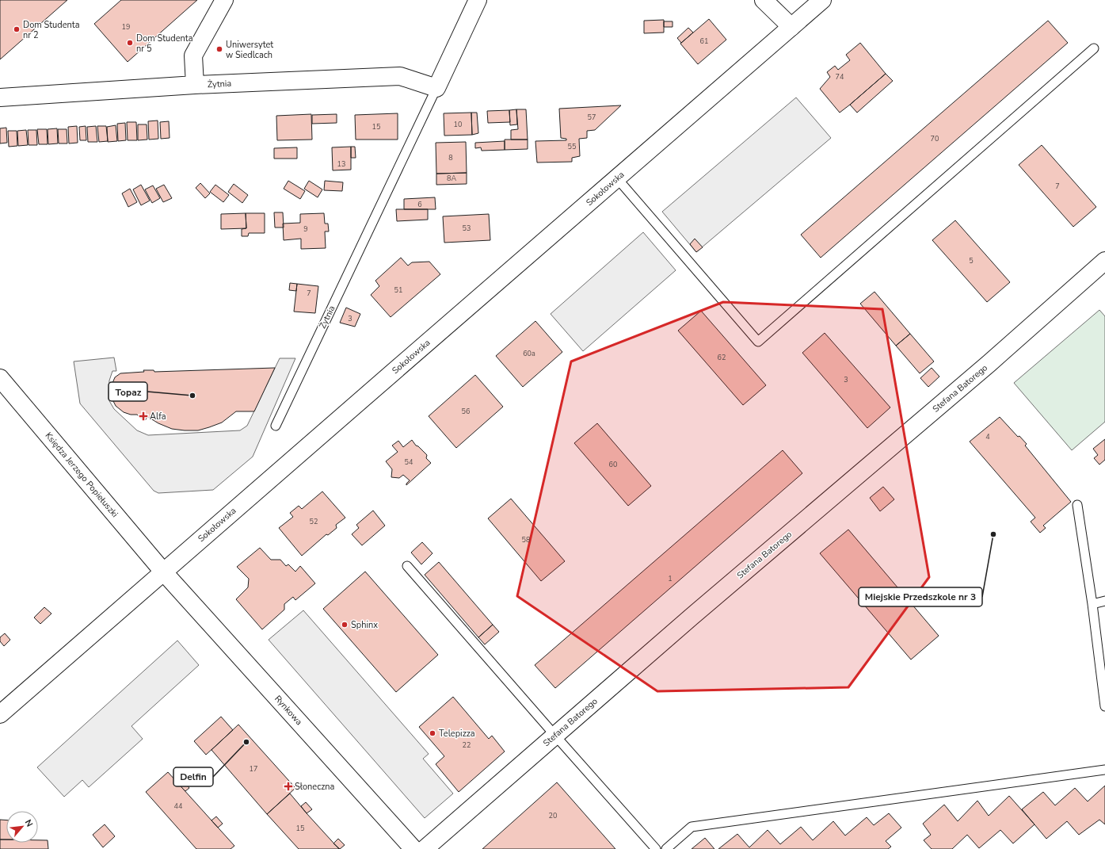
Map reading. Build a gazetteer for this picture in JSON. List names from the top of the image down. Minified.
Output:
{"streets":{"street":["Żytnia","Sokołowska","Stefana Batorego","Księdza Jerzego Popiełuszki","Rynkowa"]},"crossings":[["Sokołowska","Księdza Jerzego Popiełuszki"],["Sokołowska","Rynkowa"],["Księdza Jerzego Popiełuszki","Rynkowa"]],"places":{"other":["Dom Studenta nr 2","Dom Studenta nr 5","Uniwersytet w Siedlcach","Topaz","Miejskie Przedszkole nr 3","Sphinx","Telepizza","Delfin"],"health":["Alfa","Słoneczna"]},"house_numbers":["19","61","74","57","10","15","70","55","8","13","8A","7","6","53","9","5","51","7","3","60a","62","3","56","4","54","60","52","58","1","22","17","44","20","15"],"north":"top right"}
